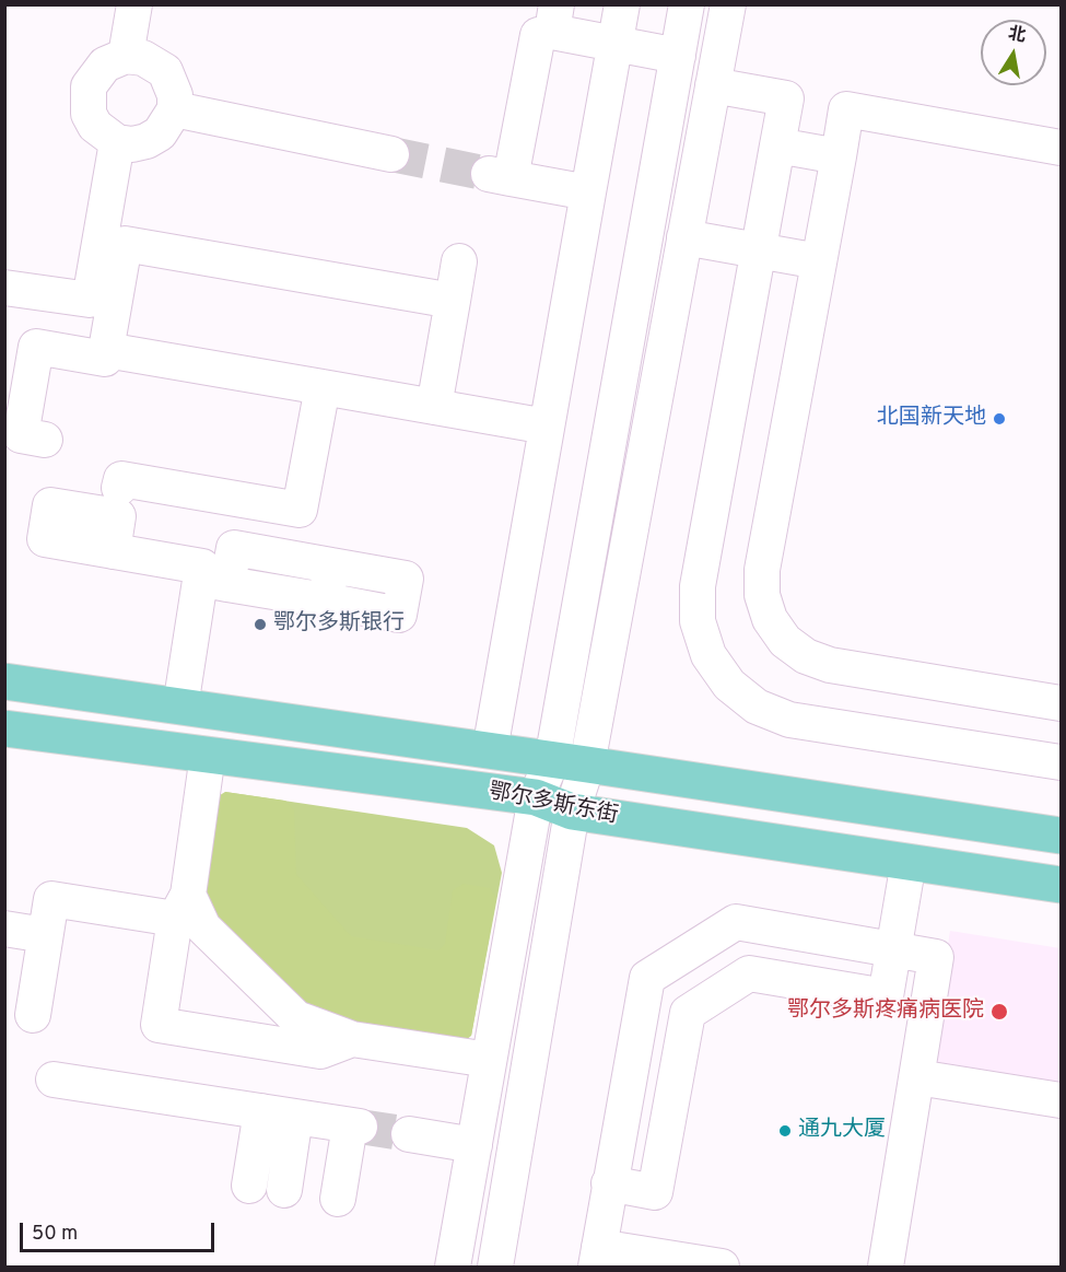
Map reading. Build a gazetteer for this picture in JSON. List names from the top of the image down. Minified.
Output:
{"streets":{"main road":["鄂尔多斯东街"]},"places":["北国新天地","鄂尔多斯银行","鄂尔多斯疼痛病医院","通九大厦"],"scale_bar":"50 m","north":"top"}
